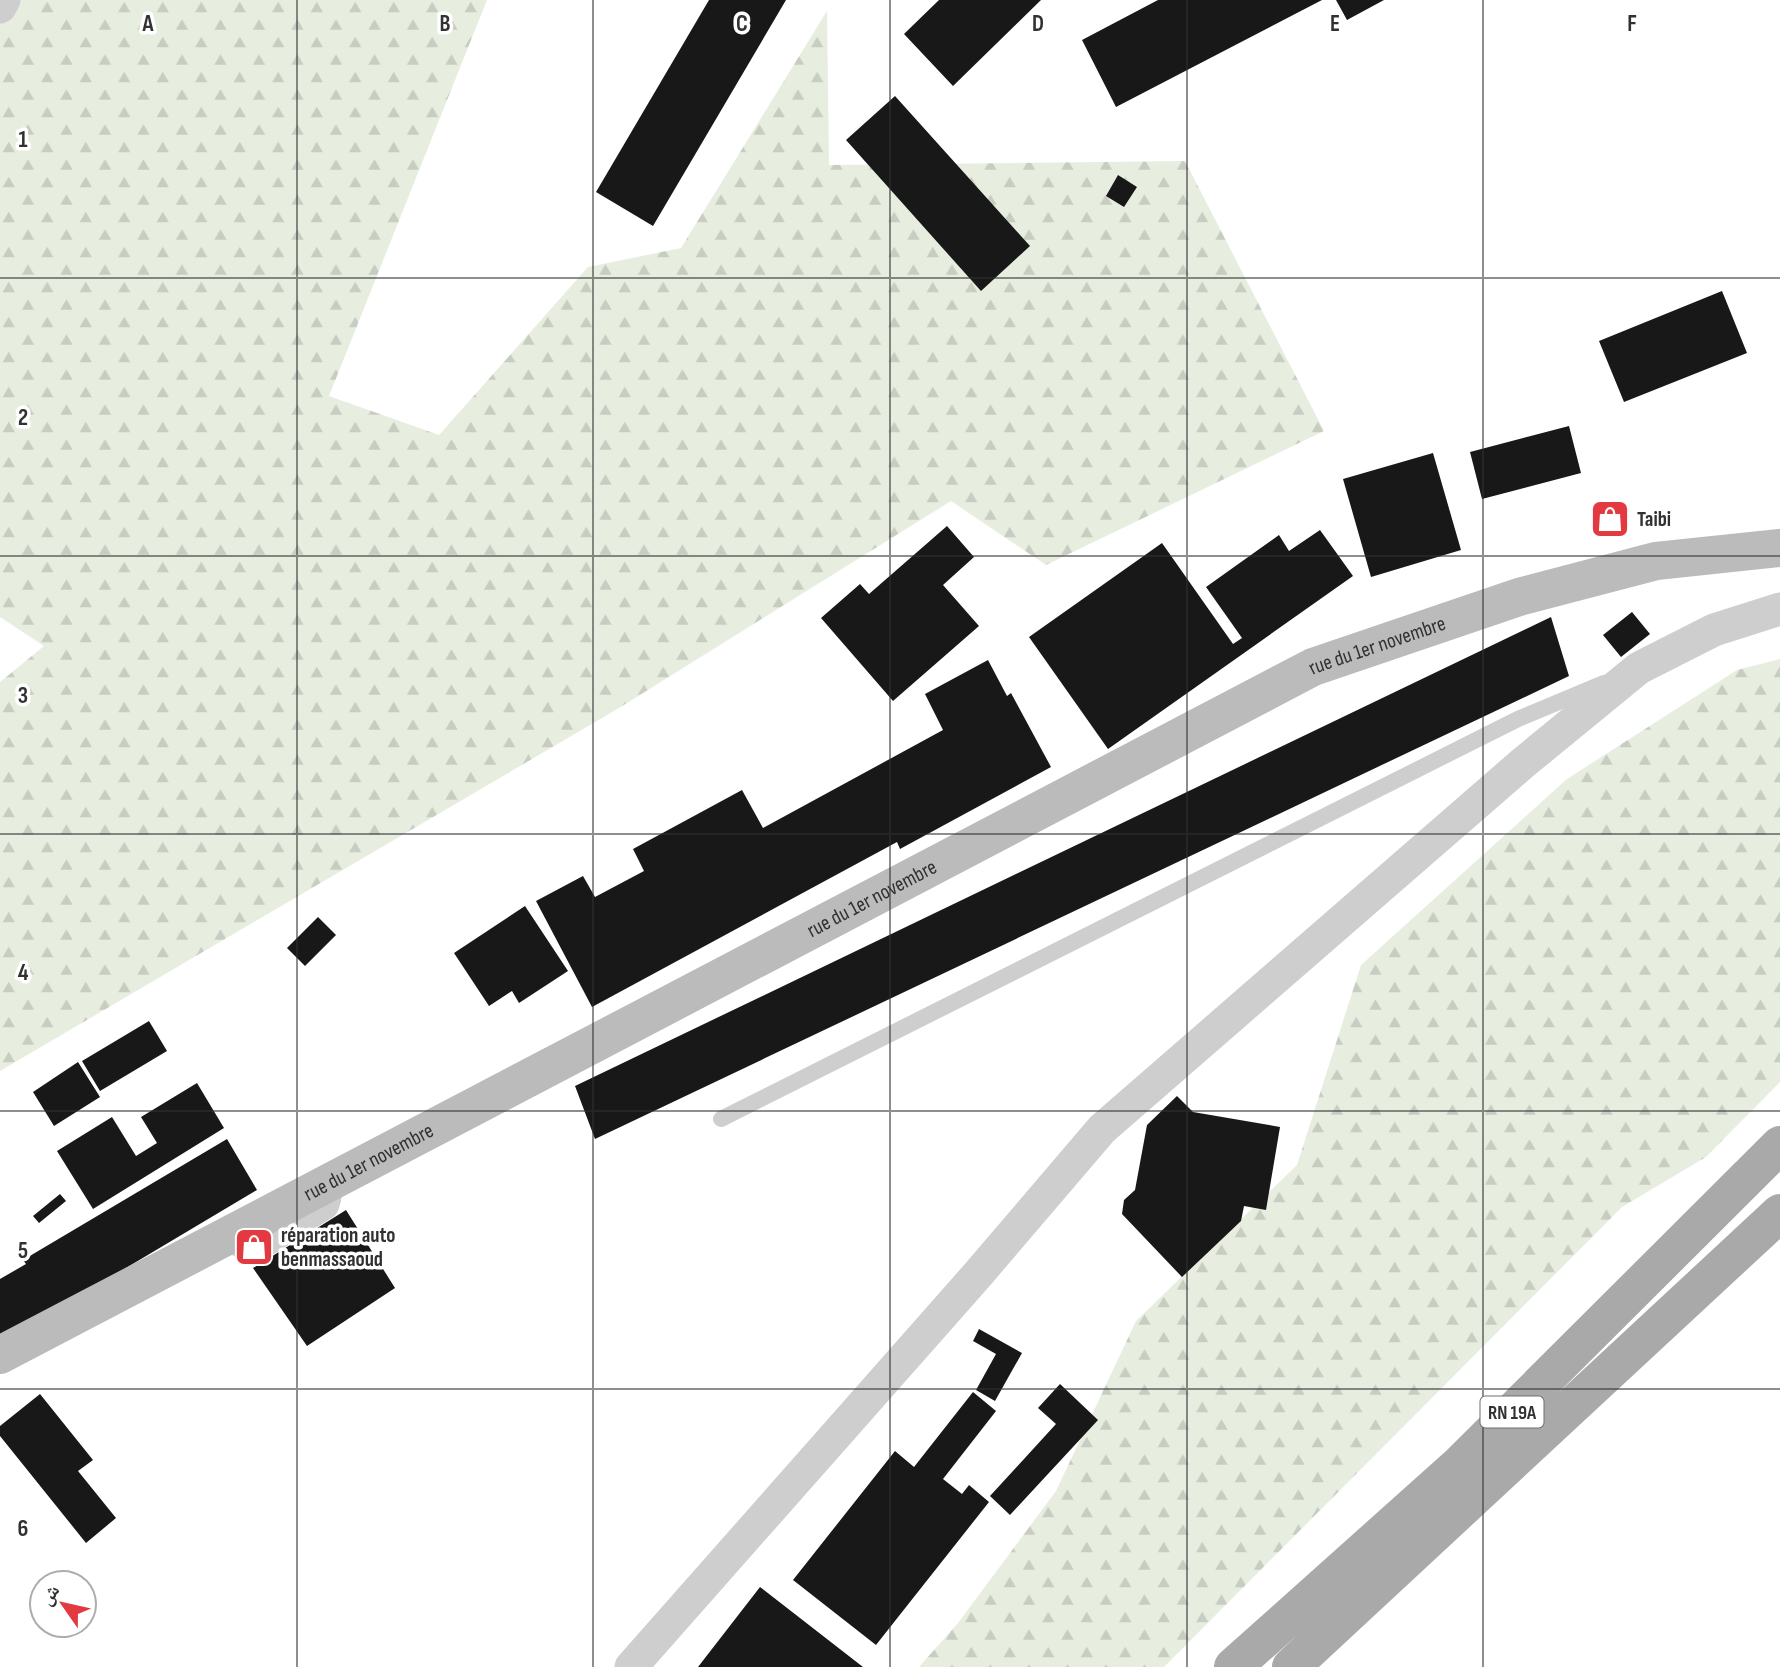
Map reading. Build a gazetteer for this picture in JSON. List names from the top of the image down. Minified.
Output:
{"streets":{"main road":["rue du 1er novembre","RN 19A"]},"places":{"shop":["Taibi","réparation auto benmassaoud"]},"north":"top left","grid":{"columns":["A","B","C","D","E","F"],"rows":["1","2","3","4","5","6"]}}
